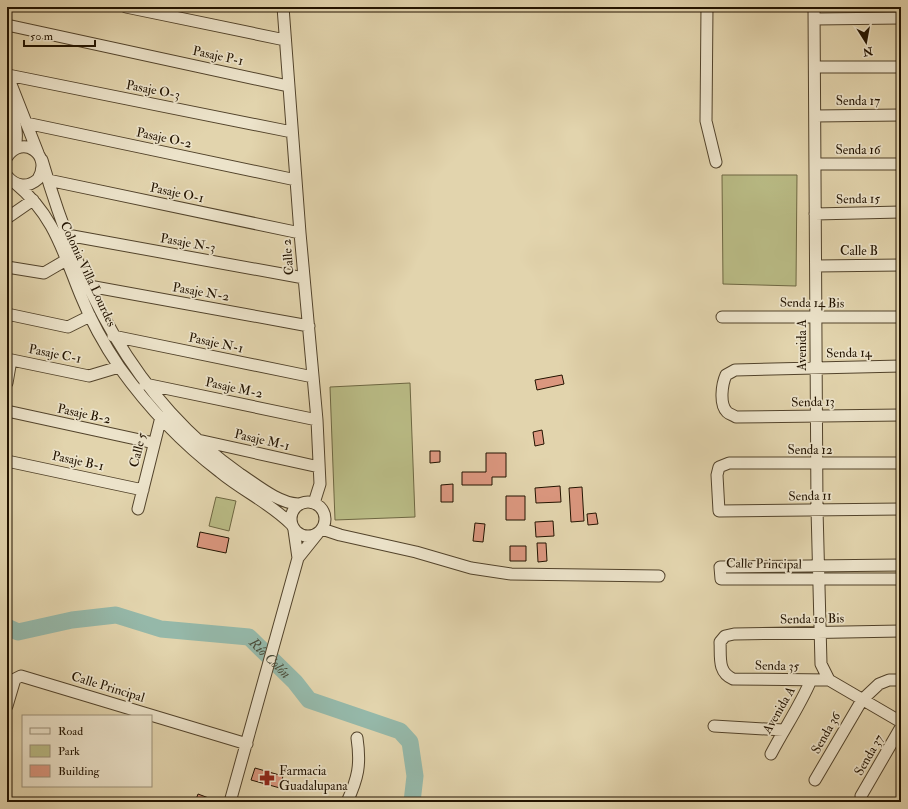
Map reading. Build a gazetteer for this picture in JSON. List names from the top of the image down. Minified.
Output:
{"streets":{"street":["Pasaje P-1","Pasaje O-3","Senda 17","Pasaje O-2","Senda 16","Pasaje O-1","Senda 15","Pasaje N-3","Calle B","Calle 2","Colonia Villa Lourdes","Pasaje N-2","Senda 14 Bis","Pasaje N-1","Avenida A","Senda 14","Pasaje C-1","Pasaje M-2","Senda 13","Pasaje B-2","Pasaje M-1","Calle 5","Senda 12","Pasaje B-1","Senda 11","Calle Principal","Senda 10 Bis","Senda 35","Senda 36","Senda 37"]},"crossings":[["Pasaje P-1","Calle 2"],["Pasaje O-3","Calle 2"],["Pasaje O-3","Colonia Villa Lourdes"],["Senda 17","Avenida A"],["Pasaje O-2","Calle 2"],["Pasaje O-2","Colonia Villa Lourdes"],["Senda 16","Avenida A"],["Pasaje O-1","Calle 2"],["Pasaje O-1","Colonia Villa Lourdes"],["Senda 15","Avenida A"],["Pasaje N-3","Calle 2"],["Pasaje N-3","Colonia Villa Lourdes"],["Calle B","Avenida A"],["Calle 2","Colonia Villa Lourdes"],["Calle 2","Pasaje N-2"],["Calle 2","Pasaje N-1"],["Calle 2","Pasaje M-2"],["Calle 2","Pasaje M-1"],["Colonia Villa Lourdes","Pasaje N-2"],["Colonia Villa Lourdes","Pasaje N-1"],["Colonia Villa Lourdes","Pasaje C-1"],["Colonia Villa Lourdes","Pasaje M-2"],["Colonia Villa Lourdes","Pasaje M-1"],["Colonia Villa Lourdes","Calle 5"],["Senda 14 Bis","Avenida A"],["Avenida A","Senda 14"],["Avenida A","Senda 13"],["Avenida A","Senda 12"],["Avenida A","Senda 11"],["Avenida A","Calle Principal"],["Avenida A","Senda 10 Bis"],["Avenida A","Senda 35"],["Senda 14","Senda 13"],["Pasaje B-2","Calle 5"],["Calle 5","Pasaje B-1"],["Senda 12","Senda 11"],["Senda 10 Bis","Senda 35"]],"water":["Río Colón"],"places":{"pharmacy":["Farmacia Guadalupana"]},"legend":["Road","Park","Building"],"scale_bar":"50 m","north":"bottom"}
